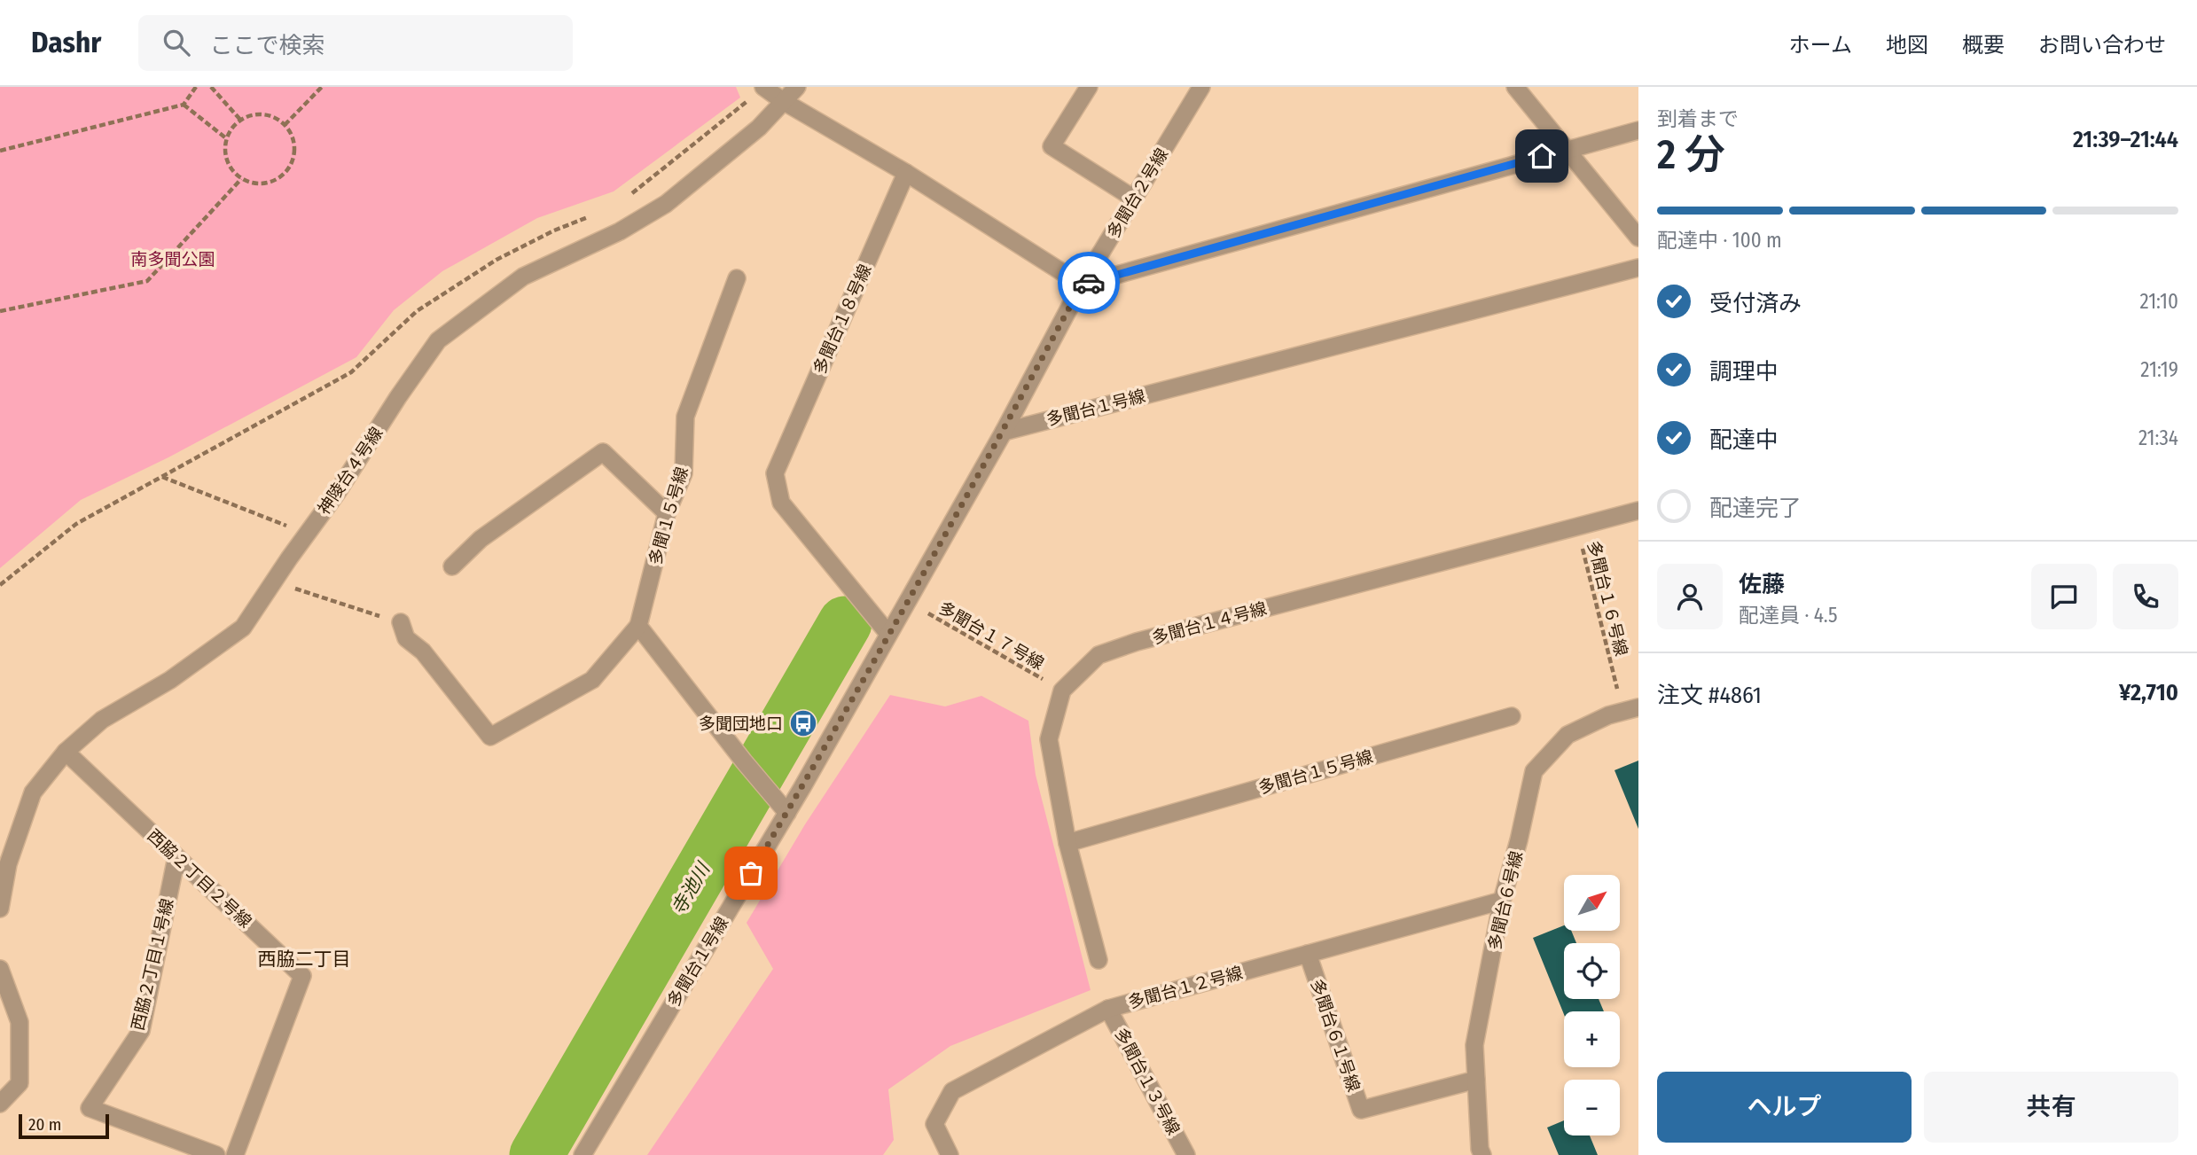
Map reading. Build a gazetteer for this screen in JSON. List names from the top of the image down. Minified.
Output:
{"streets":{"street":["多聞台２号線","多聞台１８号線","多聞台１号線","神陵台４号線","多聞１５号線","多聞台１４号線","多聞台１５号線","西脇２丁目２号線","多聞台６号線","西脇２丁目１号線","多聞台１２号線","多聞台６１号線","多聞台１３号線"],"path":["多聞台１６号線","多聞台１７号線"]},"crossings":[["多聞台２号線","多聞台１号線"],["多聞台１８号線","多聞台１号線"],["多聞台１号線","多聞台１７号線"],["神陵台４号線","西脇２丁目２号線"],["多聞台１６号線","多聞台１４号線"],["多聞台１６号線","多聞台６号線"],["多聞台１４号線","多聞台１７号線"],["西脇２丁目２号線","西脇２丁目１号線"],["多聞台６号線","多聞台１２号線"],["多聞台６号線","多聞台６１号線"],["多聞台１２号線","多聞台６１号線"],["多聞台１２号線","多聞台１３号線"]],"districts":["西脇二丁目"],"water":["寺池川"],"parks":["南多聞公園"],"places":{"bus stop":["多聞団地口"]},"scale_bar":"20 m","north":"top right","page":{"header":"Dashr","search":"ここで検索","nav":["ホーム","地図","概要","お問い合わせ"],"heading":["2 分","到着まで","21:39–21:44"],"panel":["佐藤","配達員 · 4.5","注文 #4861","¥2,710"],"bar":"配達中 · 100 m","list":[["受付済み","21:10"],["調理中","21:19"],["配達中","21:34"],"配達完了"],"map_buttons":["+","−"],"buttons":["ヘルプ","共有"],"scale":"20 m"}}
